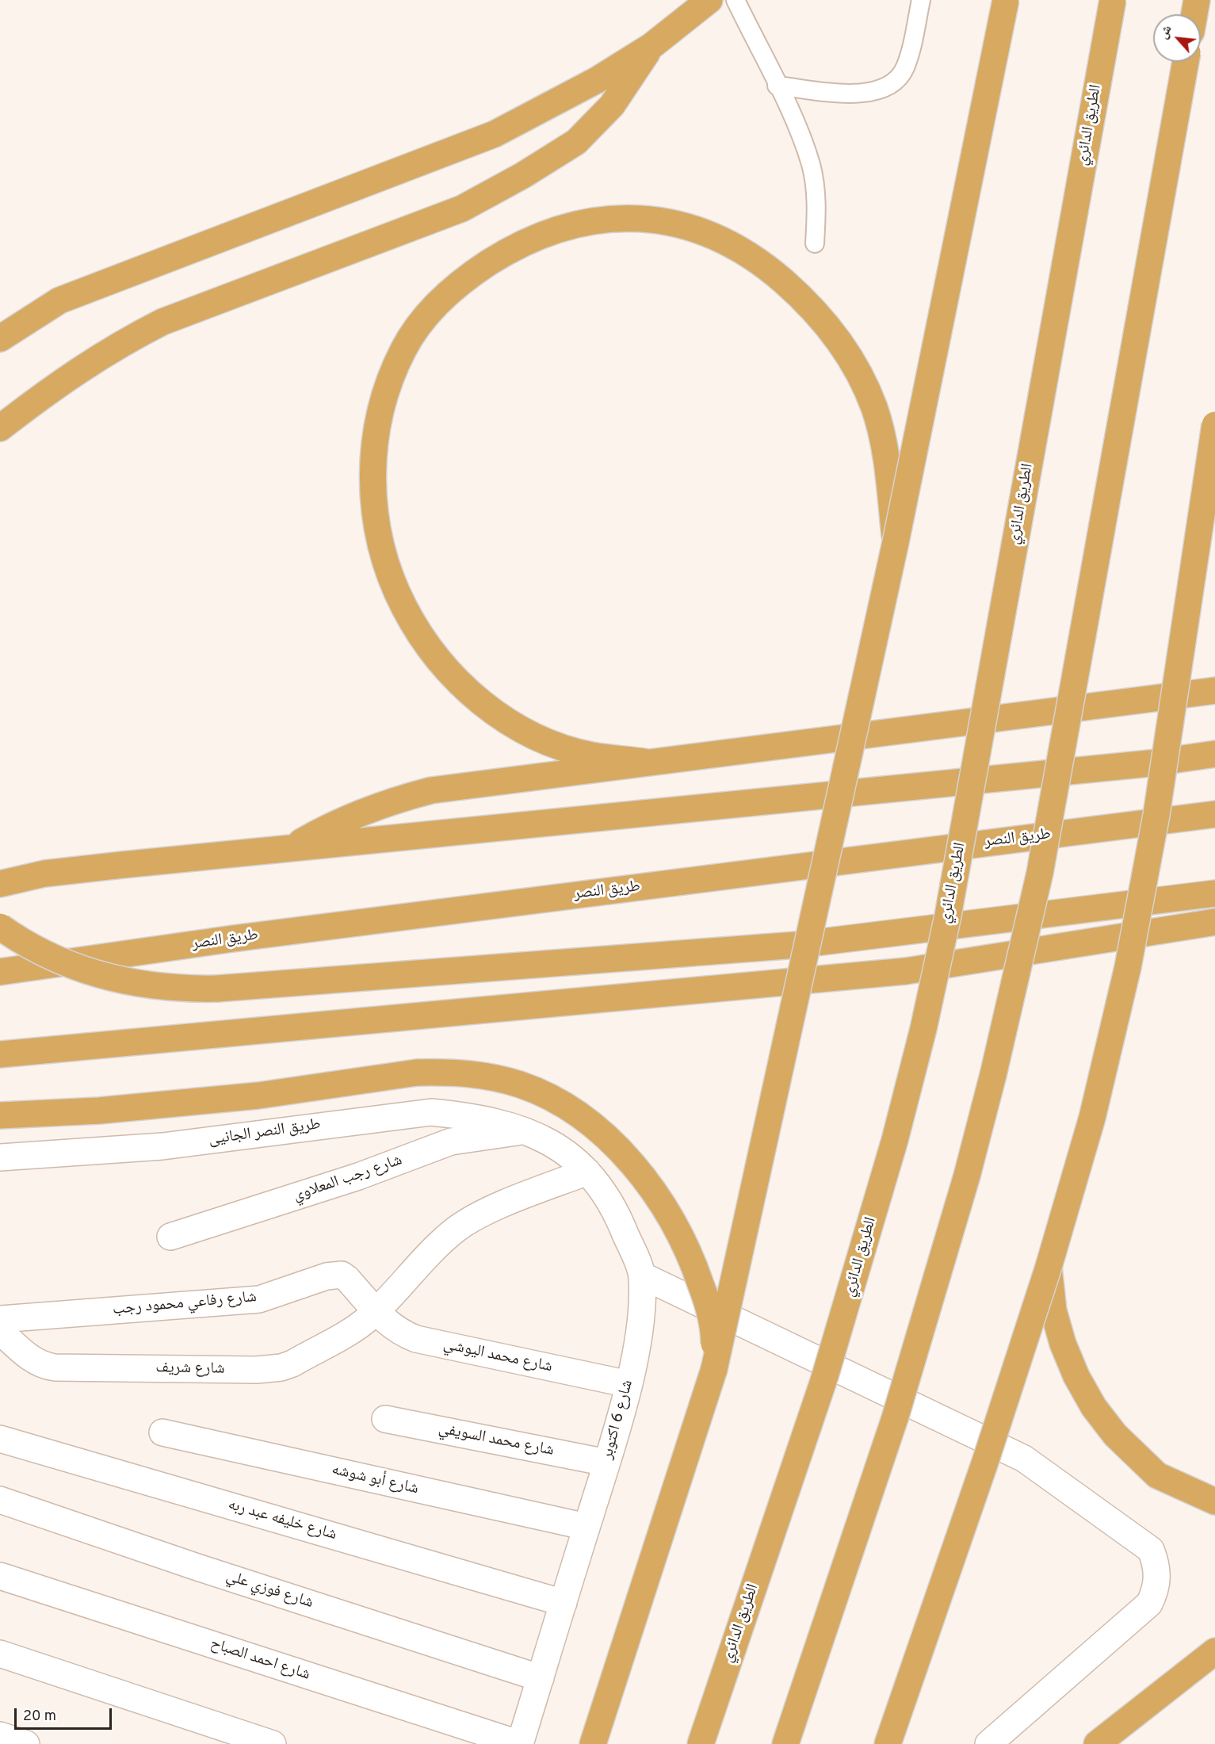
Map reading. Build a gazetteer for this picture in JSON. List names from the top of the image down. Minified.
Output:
{"streets":{"highway":["الطريق الدائري","طريق النصر"],"street":["طريق النصر الجانيى","شارع رجب المعلاوي","شارع رفاعي محمود رجب","شارع محمد اليوشي","شارع شريف","شارع 6 اكتوبر","شارع محمد السويفي","شارع أبو شوشه","شارع خليفه عبد ربه","شارع فوزي علي","شارع احمد الصباح"]},"crossings":[["طريق النصر الجانيى","شارع رجب المعلاوي"],["طريق النصر الجانيى","شارع 6 اكتوبر"],["شارع رجب المعلاوي","شارع 6 اكتوبر"],["شارع رفاعي محمود رجب","شارع محمد اليوشي"],["شارع رفاعي محمود رجب","شارع شريف"],["شارع محمد اليوشي","شارع شريف"],["شارع محمد اليوشي","شارع 6 اكتوبر"],["شارع 6 اكتوبر","شارع محمد السويفي"],["شارع 6 اكتوبر","شارع أبو شوشه"],["شارع 6 اكتوبر","شارع خليفه عبد ربه"],["شارع 6 اكتوبر","شارع فوزي علي"],["شارع 6 اكتوبر","شارع احمد الصباح"]],"scale_bar":"20 m","north":"top left"}
